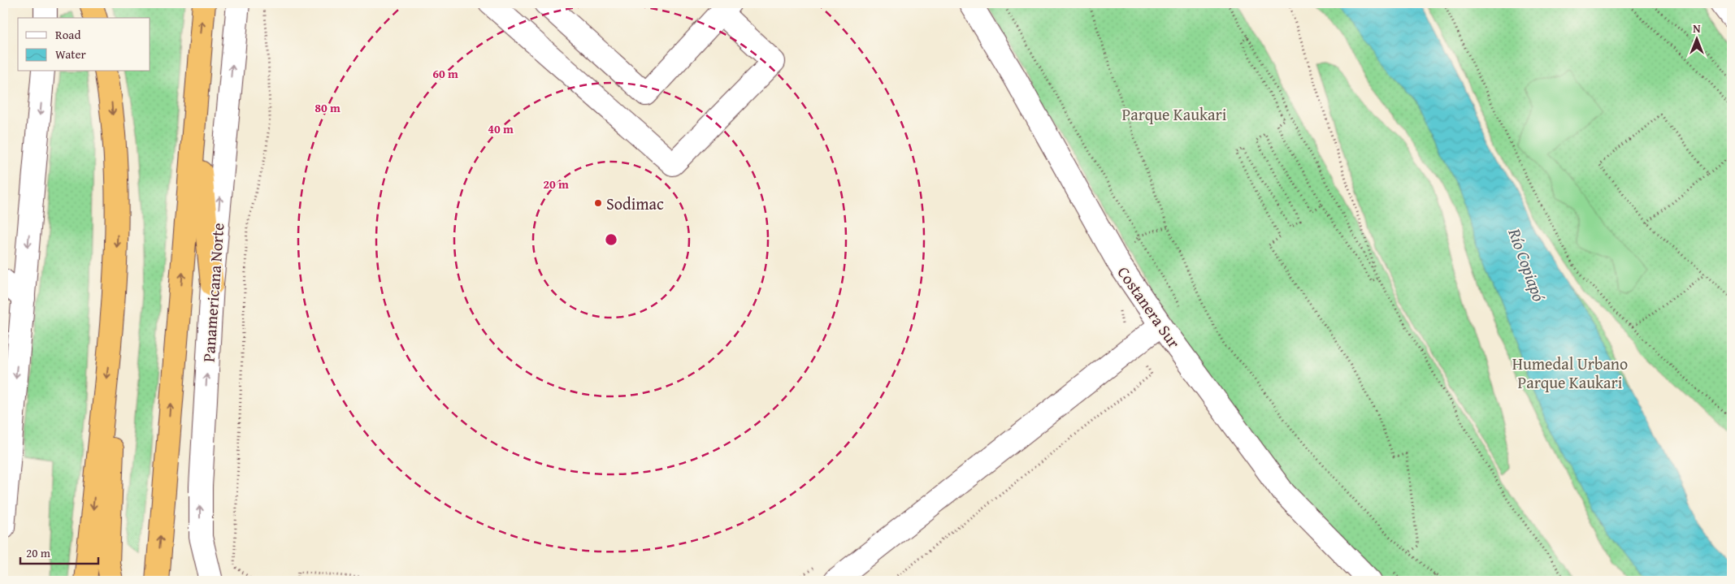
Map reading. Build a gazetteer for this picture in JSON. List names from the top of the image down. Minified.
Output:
{"streets":{"highway":["Panamericana Norte"],"street":["Costanera Sur"]},"water":["Río Copiapó"],"parks":["Parque Kaukari","Humedal Urbano Parque Kaukari"],"places":["Sodimac"],"legend":["Road","Water"],"scale_bar":"20 m","north":"top","rings":["60 m","80 m","40 m","20 m"]}
